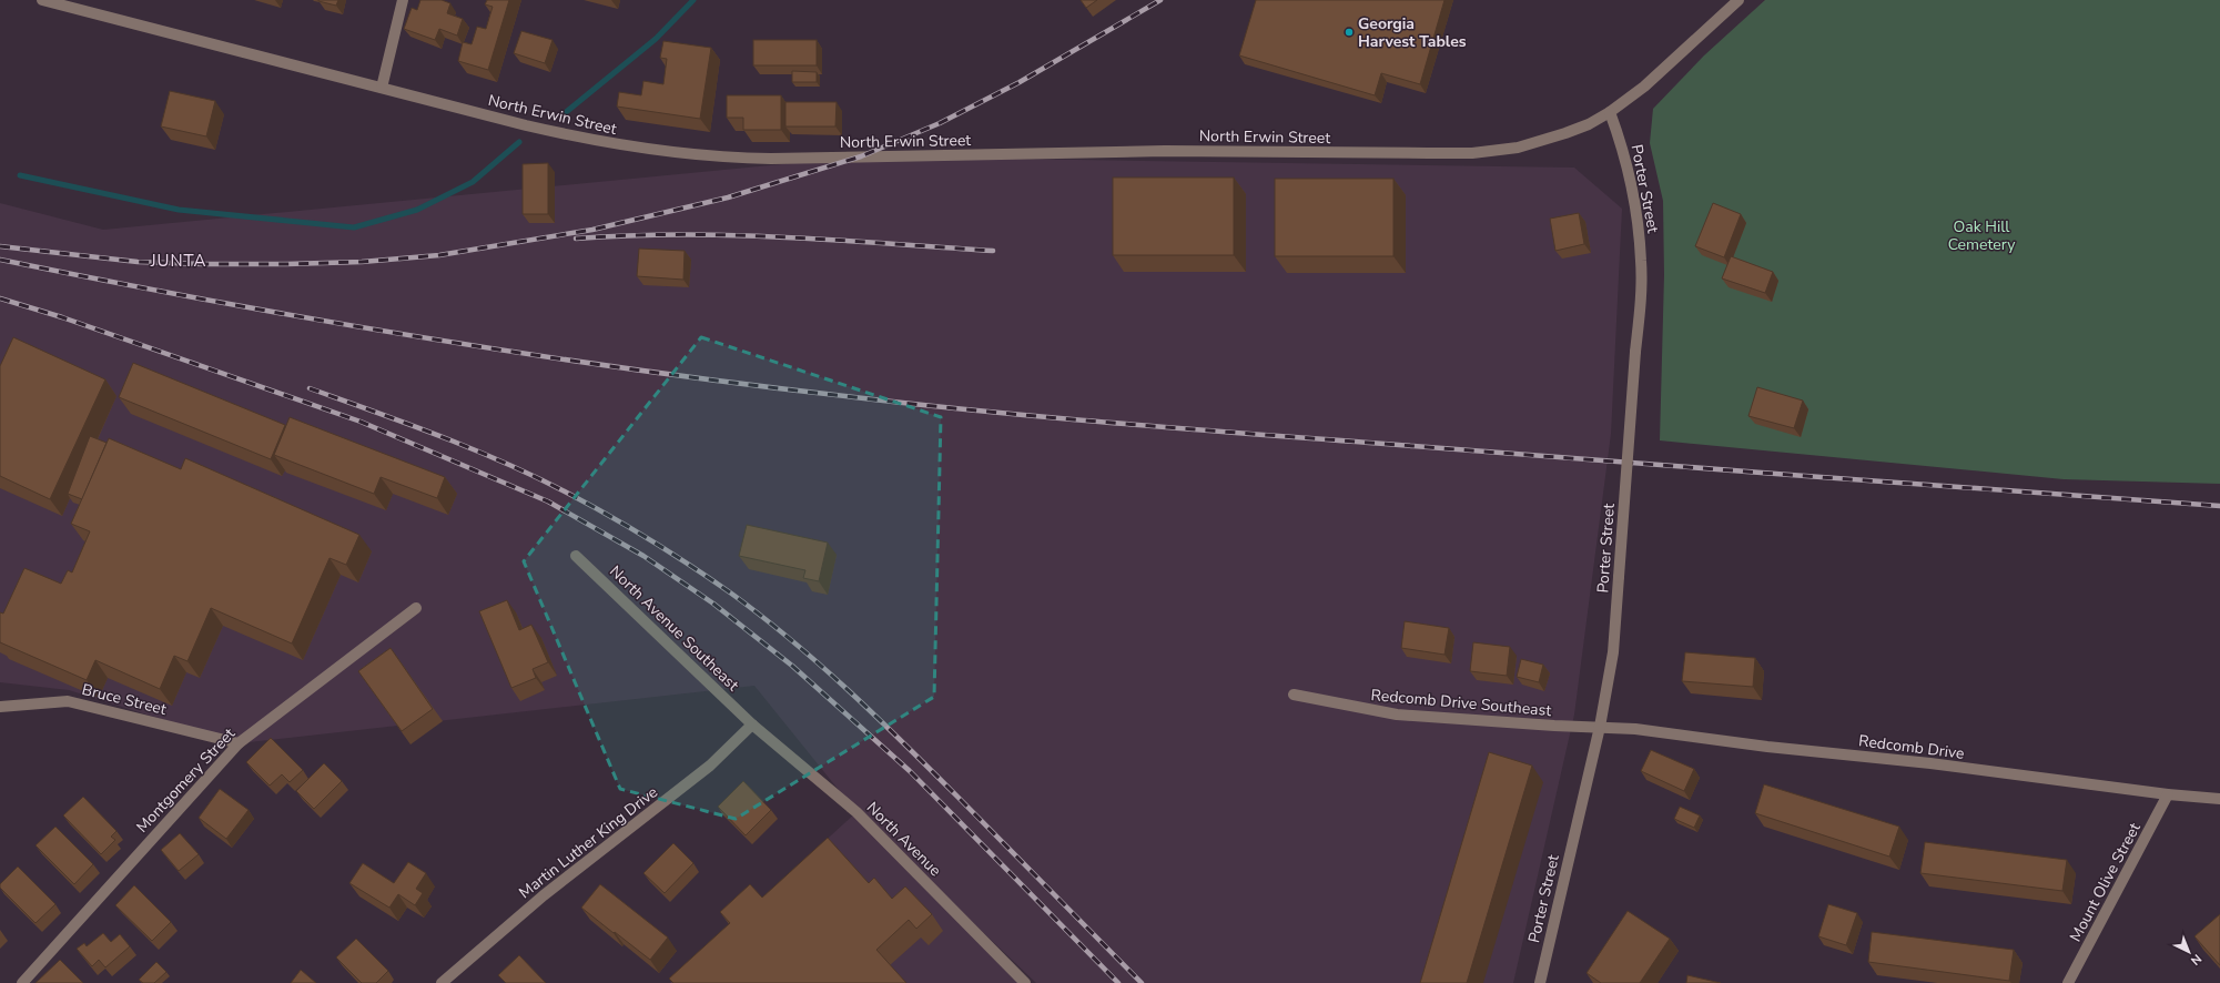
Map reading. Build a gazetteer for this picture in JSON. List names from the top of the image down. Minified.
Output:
{"streets":{"street":["North Erwin Street","Porter Street","North Avenue Southeast","Bruce Street","Redcomb Drive Southeast","Redcomb Drive","Montgomery Street","North Avenue","Martin Luther King Drive","Mount Olive Street"]},"crossings":[["North Erwin Street","Porter Street"],["Porter Street","Redcomb Drive Southeast"],["Porter Street","Redcomb Drive"],["North Avenue Southeast","North Avenue"],["North Avenue Southeast","Martin Luther King Drive"],["Bruce Street","Montgomery Street"],["Redcomb Drive Southeast","Redcomb Drive"],["Redcomb Drive","Mount Olive Street"],["North Avenue","Martin Luther King Drive"]],"districts":["JUNTA"],"parks":["Oak Hill Cemetery"],"places":["Georgia Harvest Tables"],"north":"bottom right"}
